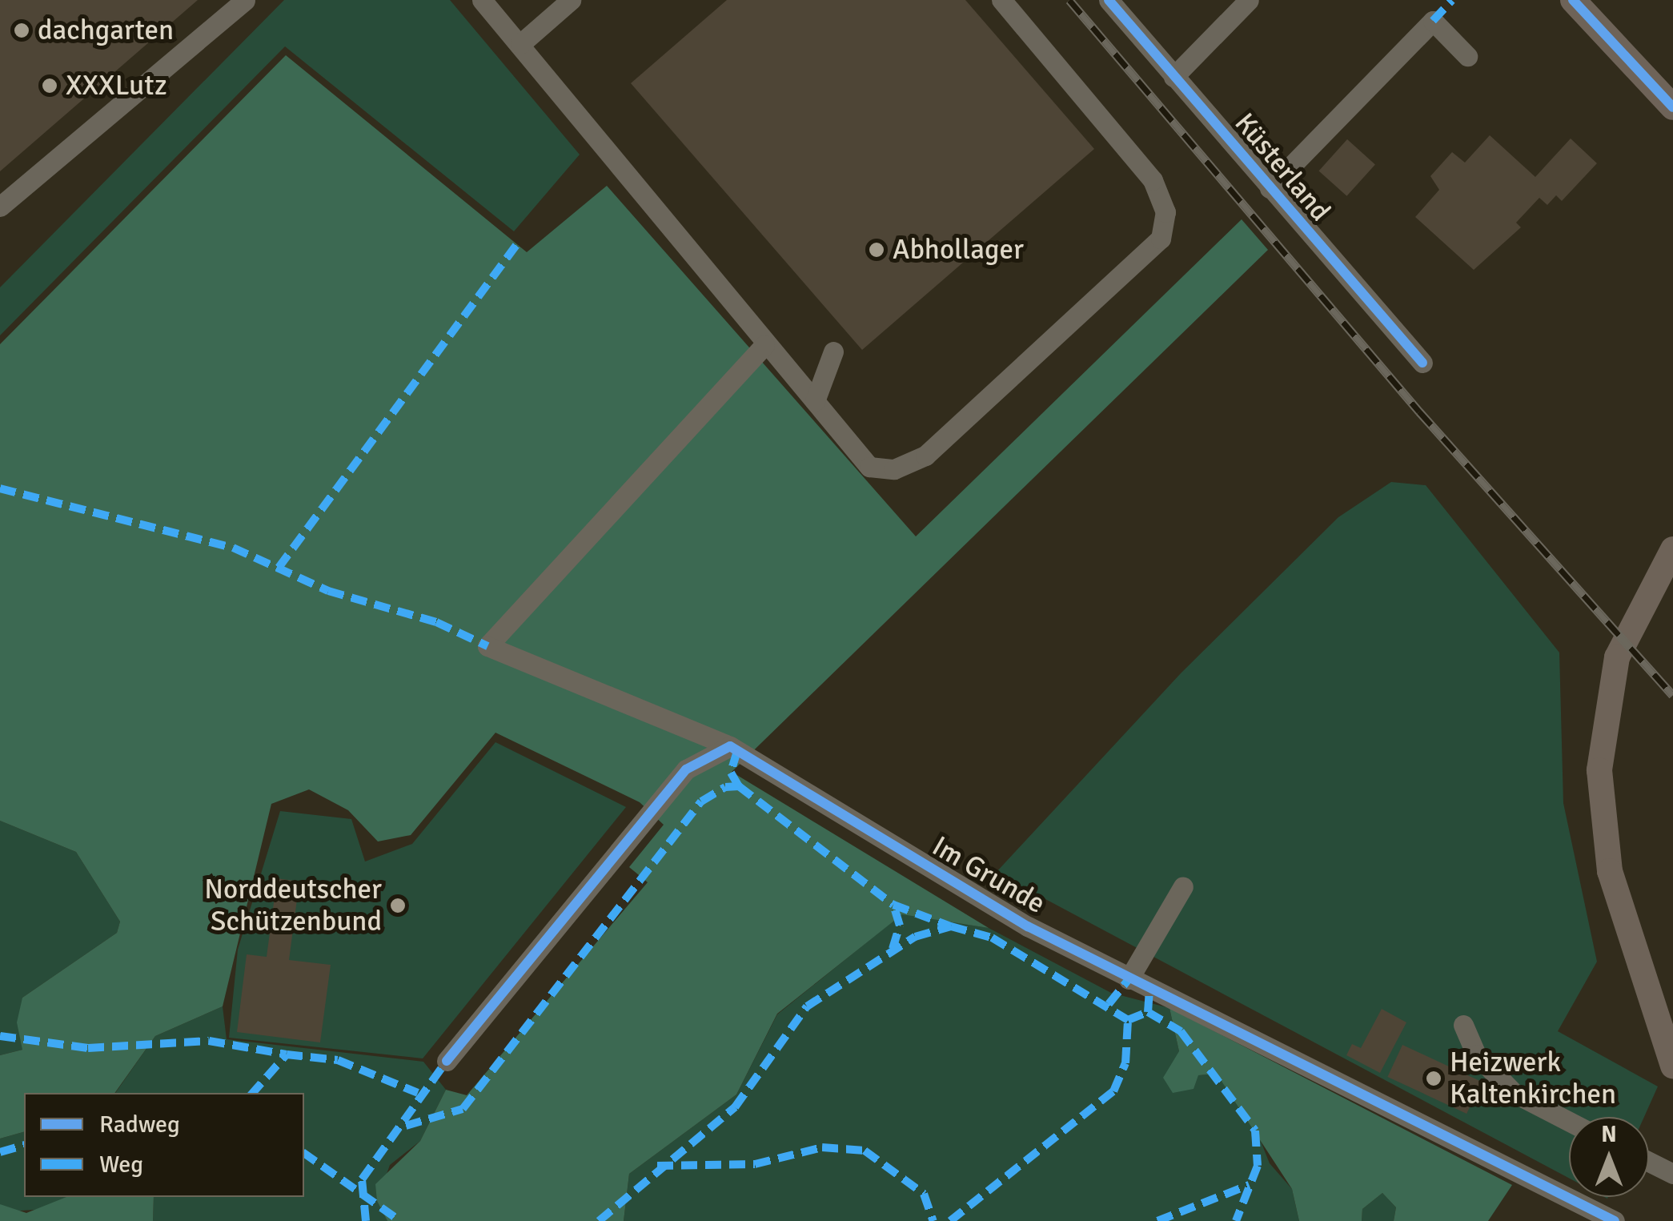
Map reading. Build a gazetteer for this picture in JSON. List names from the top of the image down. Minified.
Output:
{"streets":{"street":["Küsterland","Im Grunde"]},"places":["dachgarten","XXXLutz","Abhollager","Norddeutscher Schützenbund","Heizwerk Kaltenkirchen"],"legend":["Radweg","Weg"],"north":"top"}
